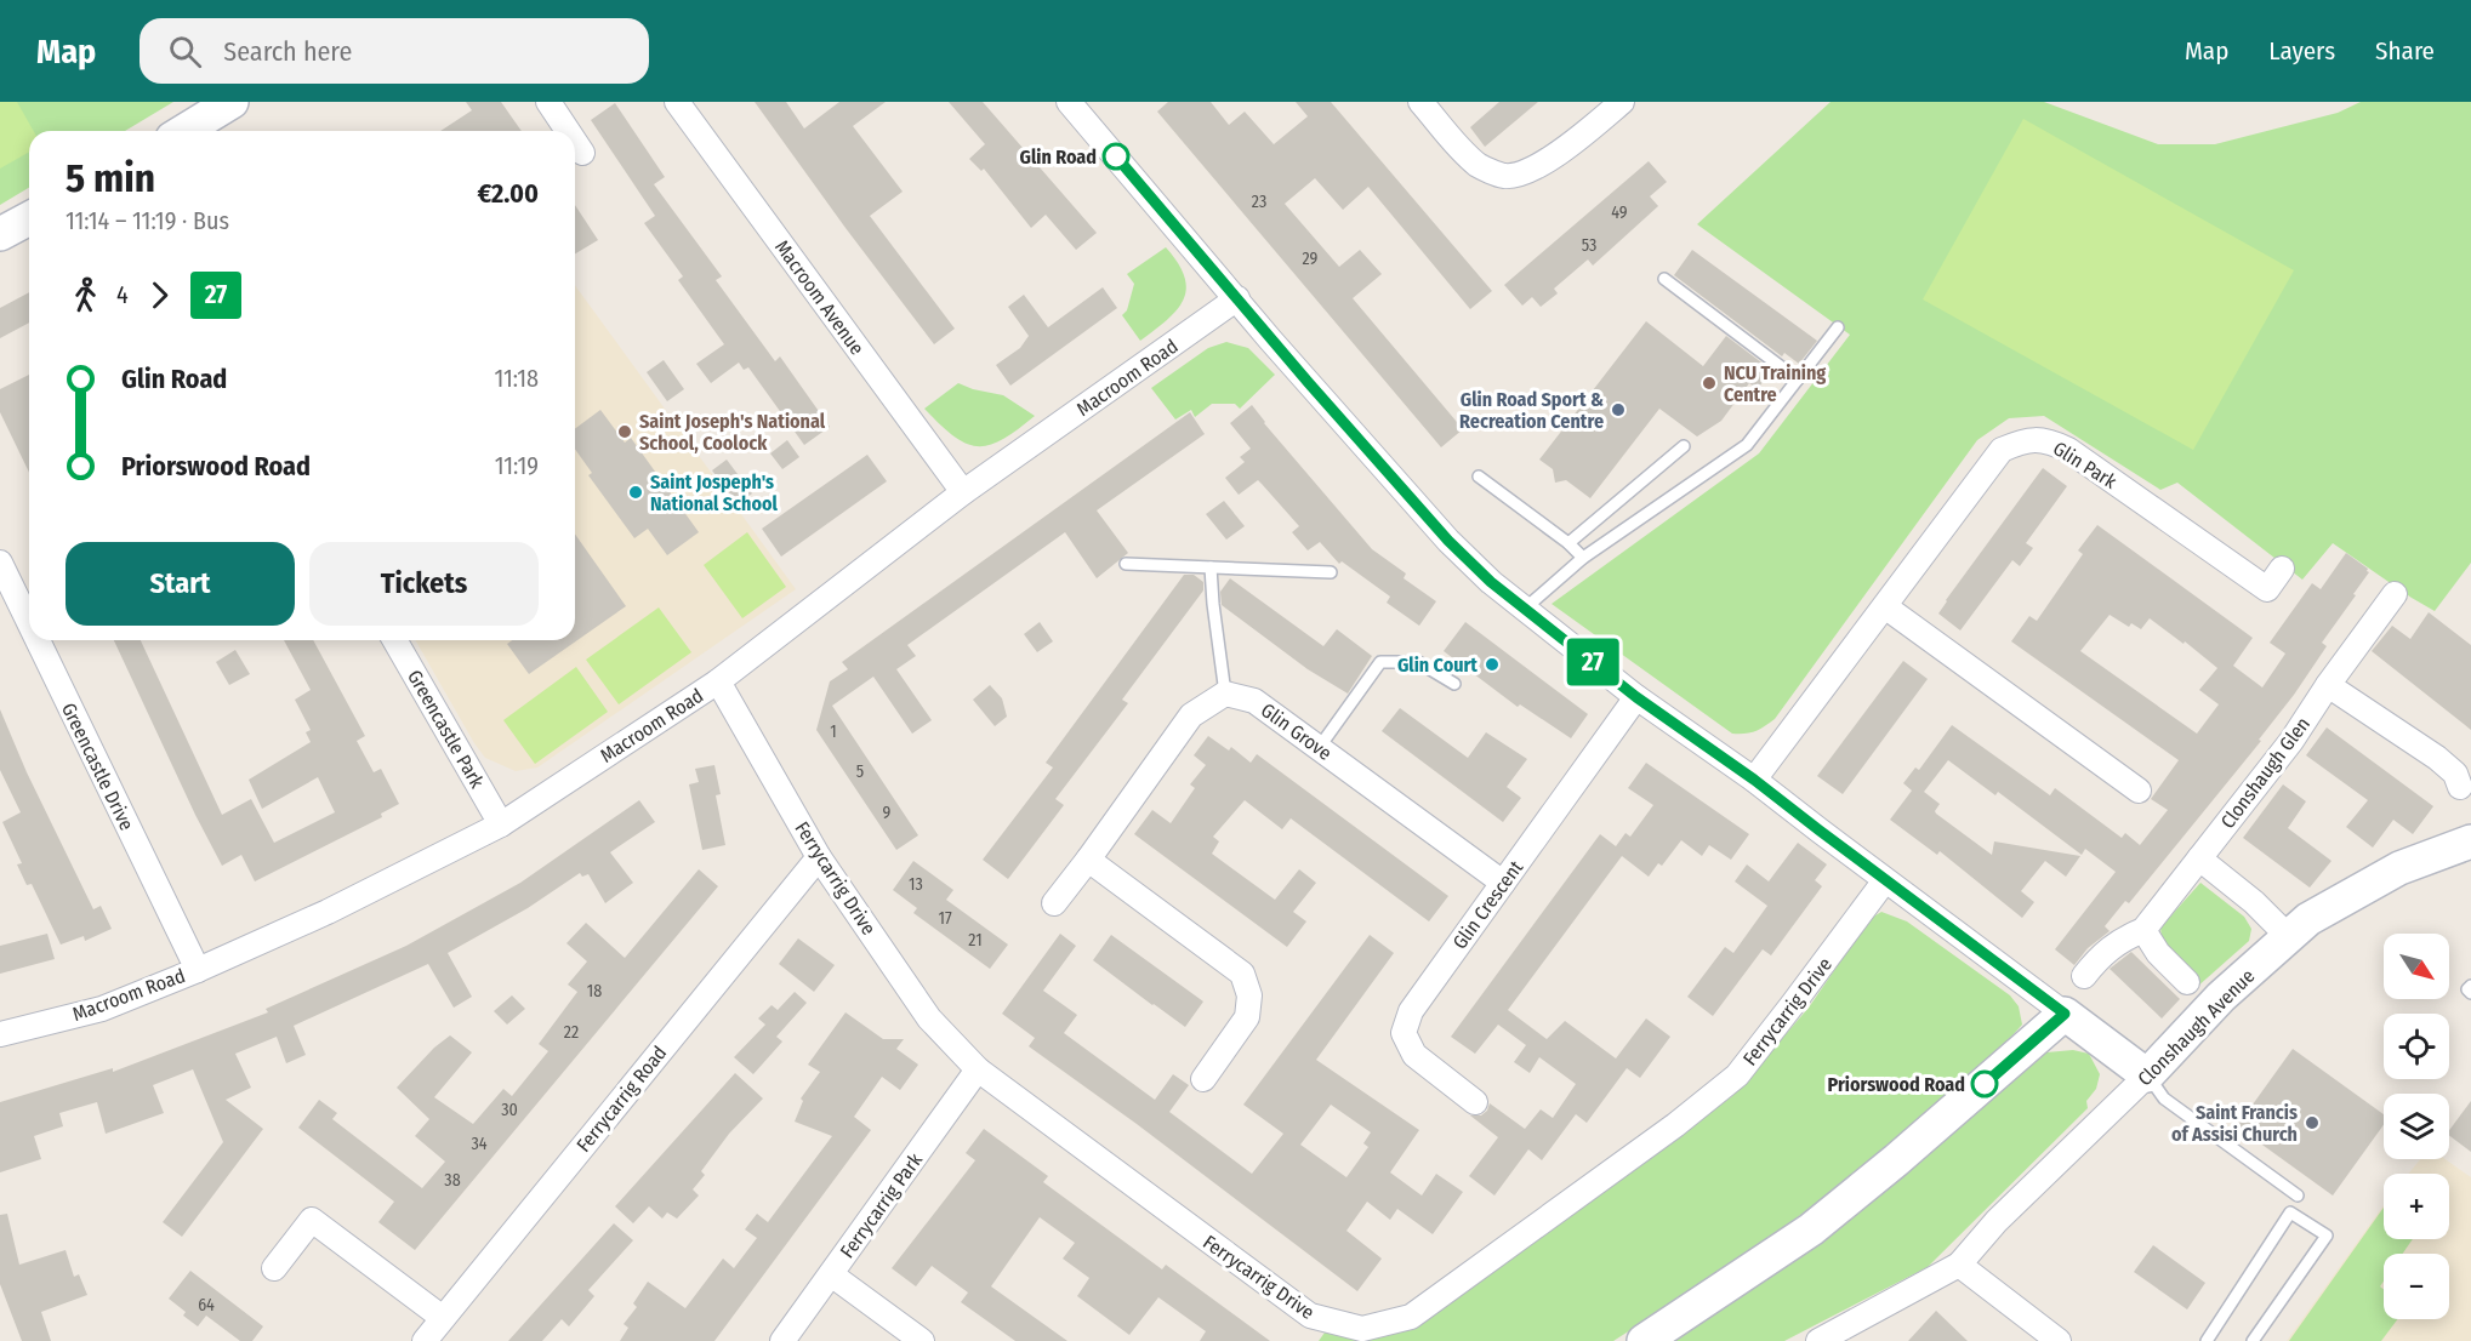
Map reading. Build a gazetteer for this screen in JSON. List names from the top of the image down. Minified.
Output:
{"streets":{"street":["Macroom Avenue","Macroom Road","Glin Park","Greencastle Park","Glin Grove","Greencastle Drive","Clonshaugh Glen","Ferrycarrig Drive","Glin Crescent","Clonshaugh Avenue","Ferrycarrig Road","Ferrycarrig Park"]},"crossings":[["Macroom Avenue","Macroom Road"],["Macroom Road","Greencastle Park"],["Macroom Road","Greencastle Drive"],["Macroom Road","Ferrycarrig Drive"],["Glin Grove","Glin Crescent"],["Ferrycarrig Drive","Ferrycarrig Road"],["Ferrycarrig Drive","Ferrycarrig Park"]],"places":["Glin Road","NCU Training Centre","Glin Road Sport & Recreation Centre","Saint Joseph's National School, Coolock","Saint Jospeph's National School","Glin Court","Priorswood Road","Saint Francis of Assisi Church"],"lines":["bus line 27"],"house_numbers":["23","49","53","29","1","5","9","13","17","21","18","22","30","34","38","64"],"north":"bottom right","page":{"header":"Map","search":"Search here","nav":["Map","Layers","Share"],"on_map":"27","heading":["5 min","11:14 – 11:19 · Bus","€2.00"],"legs":["4","27"],"list":[{"name":"Glin Road","value":"11:18"},{"name":"Priorswood Road","value":"11:19"}],"buttons":["Start","Tickets"],"map_buttons":["+","−"]}}
